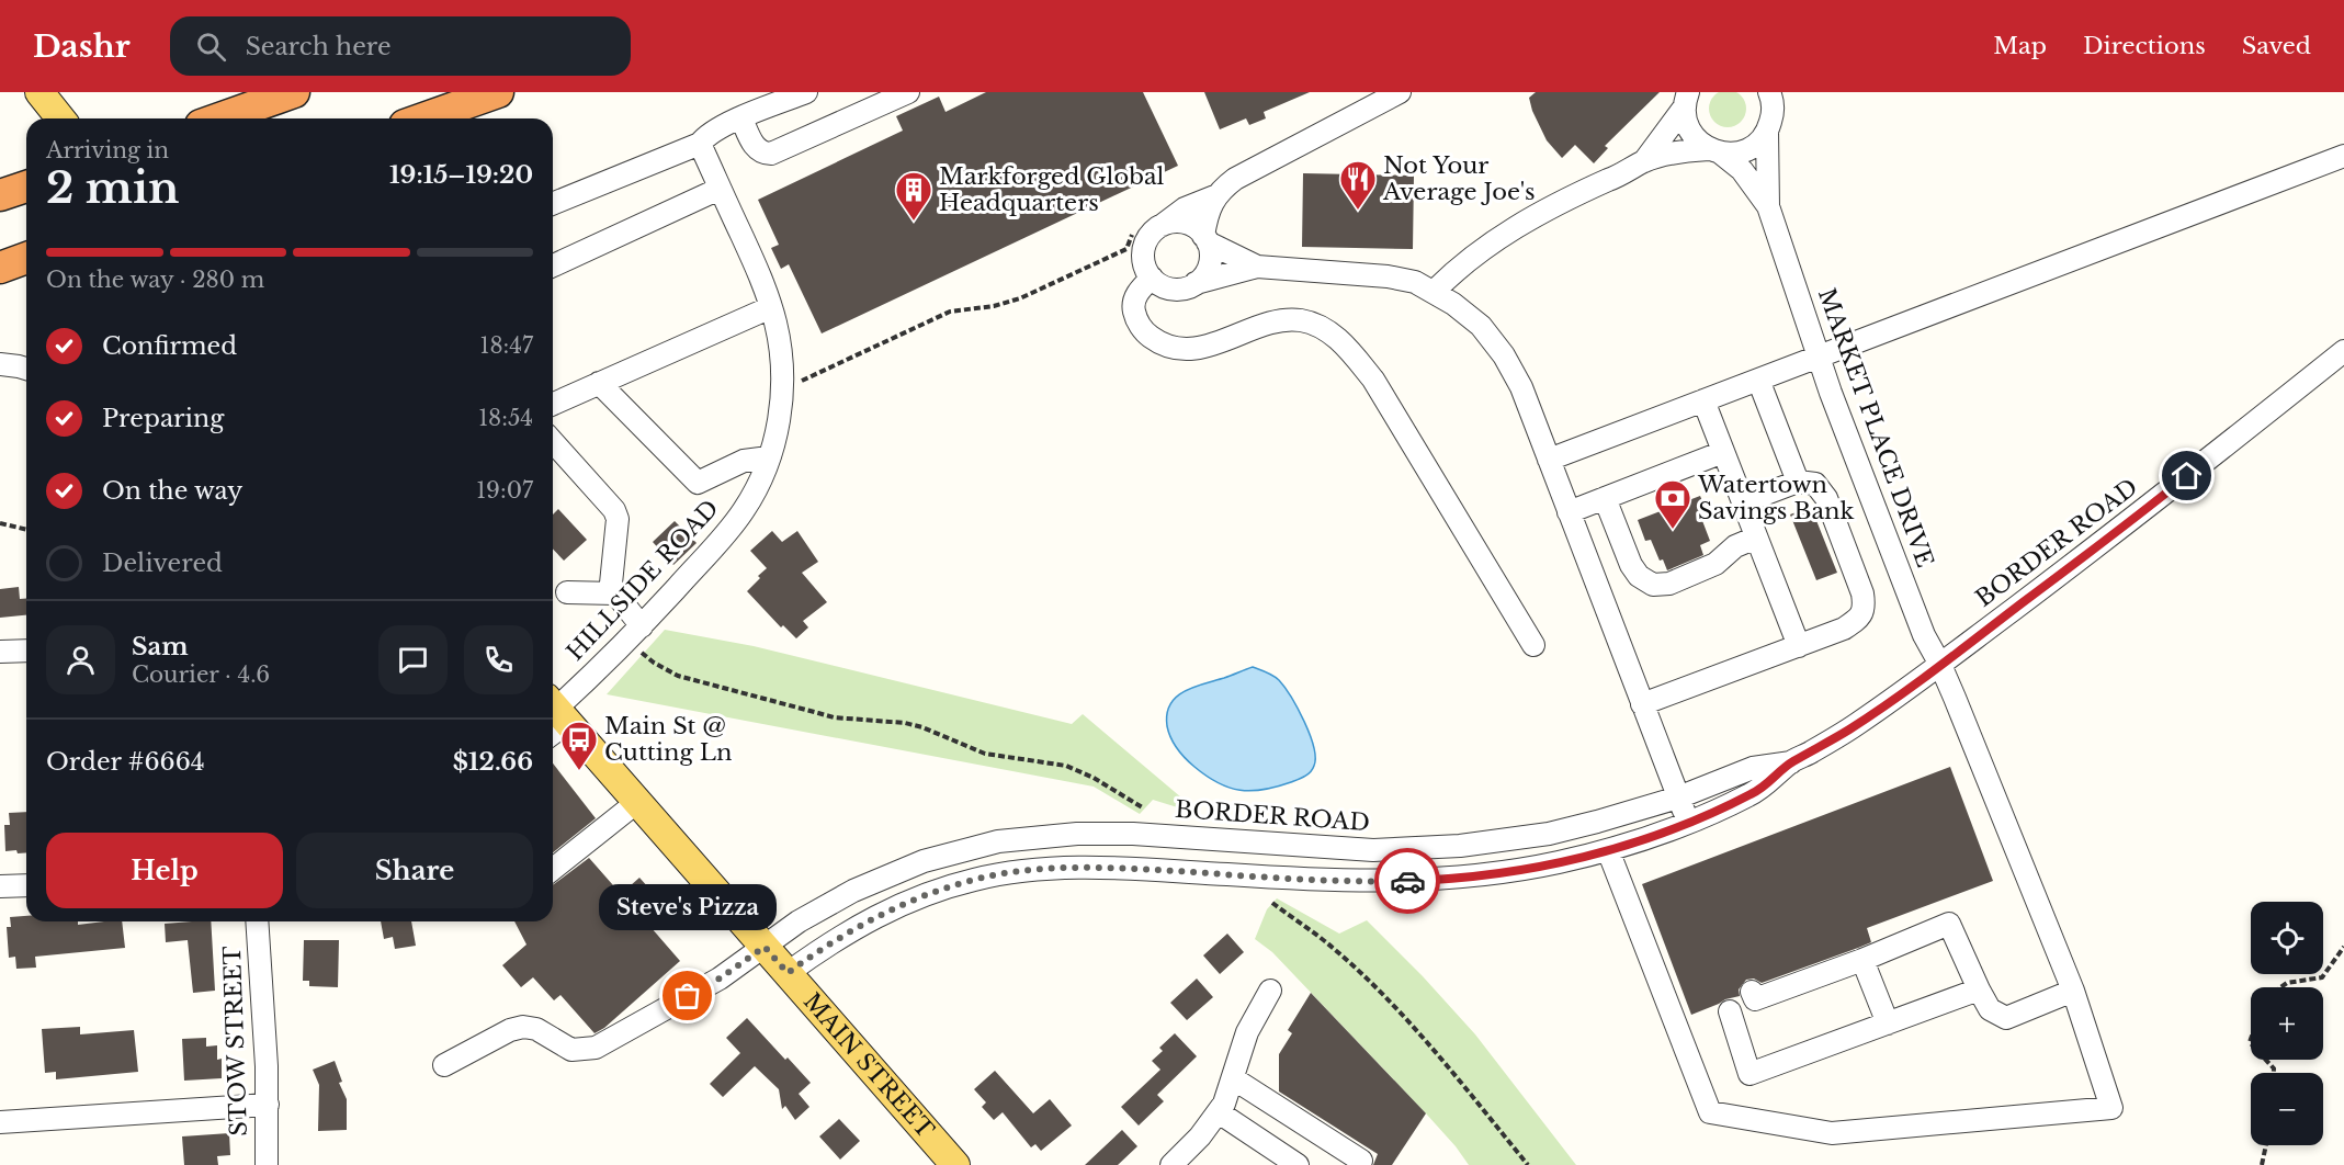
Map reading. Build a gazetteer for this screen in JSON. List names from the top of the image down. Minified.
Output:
{"streets":{"main road":["MAIN STREET"],"street":["MARKET PLACE DRIVE","BORDER ROAD","HILLSIDE ROAD","STOW STREET"]},"crossings":[["MARKET PLACE DRIVE","BORDER ROAD"],["BORDER ROAD","MAIN STREET"],["HILLSIDE ROAD","MAIN STREET"]],"places":{"restaurant":["Not Your Average Joe's"],"building":["Markforged Global Headquarters"],"bank":["Watertown Savings Bank"],"bus stop":["Main St @ Cutting Ln"],"other":["Steve's Pizza"]},"page":{"header":"Dashr","search":"Search here","nav":["Map","Directions","Saved"],"heading":["2 min","Arriving in","19:15–19:20"],"panel":["Sam","Courier · 4.6","Order #6664","$12.66"],"bar":"On the way · 280 m","list":[["Confirmed","18:47"],["Preparing","18:54"],["On the way","19:07"],"Delivered"],"buttons":["Help","Share"],"bubble":"Steve's Pizza","map_buttons":["+","−"]}}
